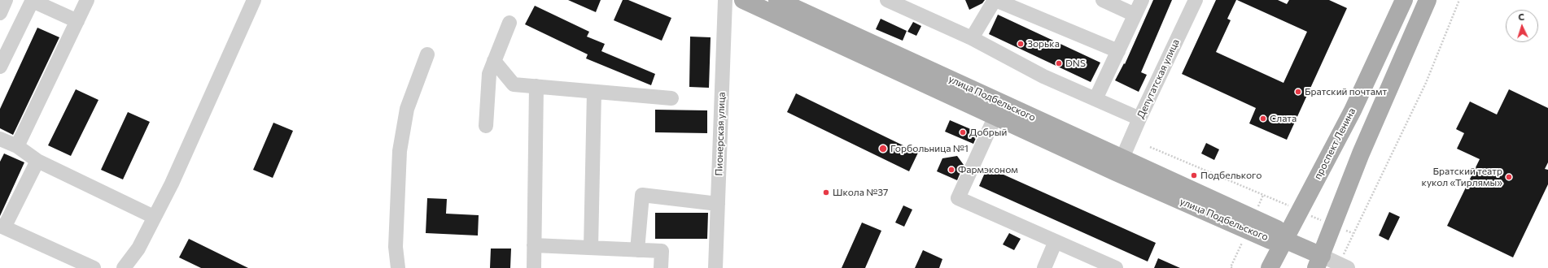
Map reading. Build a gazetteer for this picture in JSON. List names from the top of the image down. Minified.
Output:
{"streets":{"main road":["улица Подбельского","проспект Ленина"],"street":["Депутатская улица","Пионерская улица"]},"crossings":[["Депутатская улица","улица Подбельского"],["улица Подбельского","проспект Ленина"]],"places":["Зорька","DNS","Братский почтамт","Слата","Добрый","Горбольница №1","Фармэконом","Подбелького","Братский театр кукол «Тирлямы»","Школа №37"],"north":"top"}
